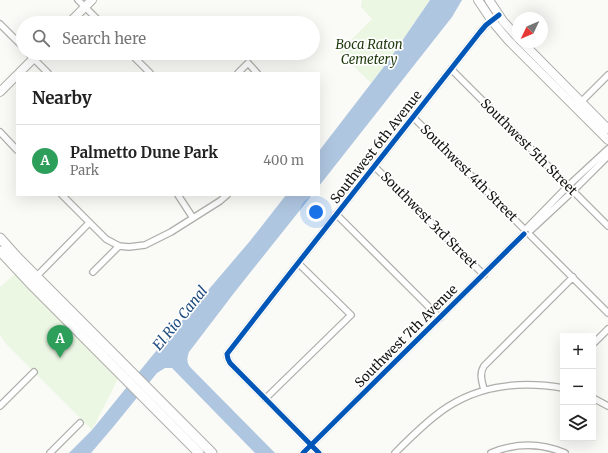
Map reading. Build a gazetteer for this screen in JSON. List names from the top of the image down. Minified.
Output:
{"streets":{"street":["Southwest 6th Avenue","Southwest 5th Street","Southwest 4th Street","Southwest 3rd Street","Southwest 7th Avenue"]},"crossings":[["Southwest 6th Avenue","Southwest 5th Street"],["Southwest 6th Avenue","Southwest 4th Street"],["Southwest 6th Avenue","Southwest 3rd Street"],["Southwest 5th Street","Southwest 7th Avenue"],["Southwest 4th Street","Southwest 7th Avenue"],["Southwest 3rd Street","Southwest 7th Avenue"]],"water":["El Rio Canal"],"parks":["Boca Raton Cemetery"],"north":"bottom left","page":{"search":"Search here","heading":"Nearby","list":[{"mark":"A","name":"Palmetto Dune Park","note":"Park","value":"400 m"}],"pins":"A","map_buttons":["+","−"]}}
